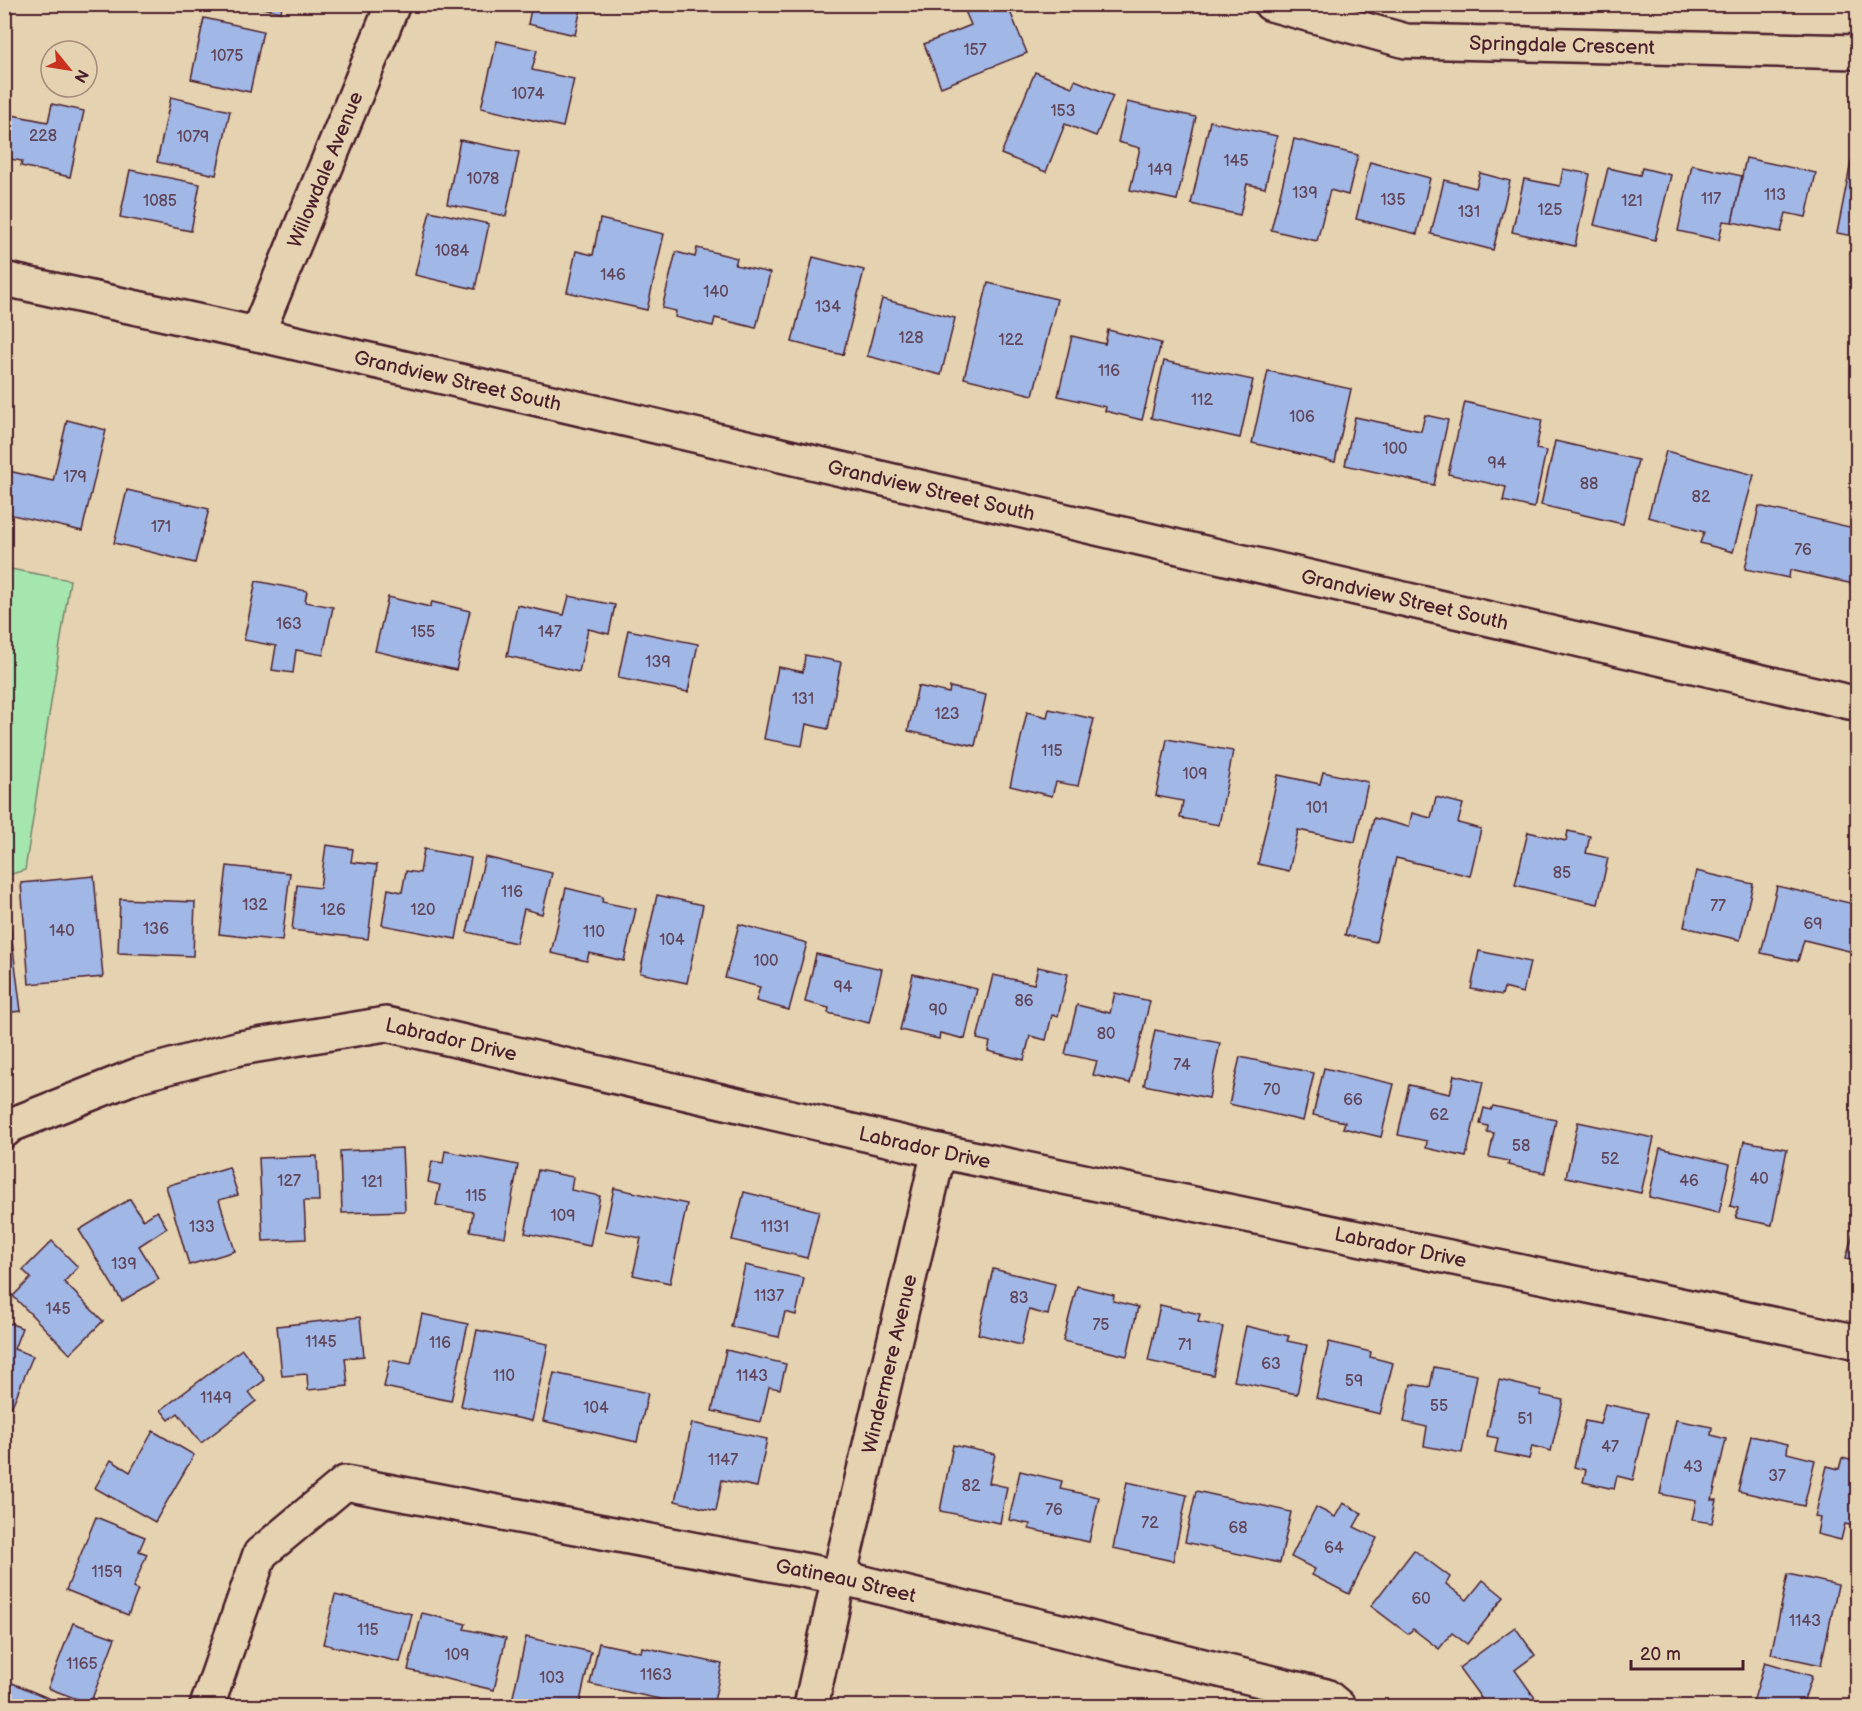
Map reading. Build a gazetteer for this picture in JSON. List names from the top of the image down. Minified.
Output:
{"streets":{"street":["Springdale Crescent","Willowdale Avenue","Grandview Street South","Labrador Drive","Windermere Avenue","Gatineau Street"]},"crossings":[["Willowdale Avenue","Grandview Street South"],["Labrador Drive","Windermere Avenue"],["Windermere Avenue","Gatineau Street"]],"house_numbers":["157","1075","1074","153","228","1079","145","149","1078","139","113","117","135","1085","121","125","131","1084","146","140","134","128","122","116","112","106","100","94","179","88","82","171","76","163","155","147","139","131","123","115","109","101","85","116","132","77","126","120","69","136","140","110","104","100","94","86","90","80","74","70","66","62","58","52","40","127","46","121","115","109","133","1131","139","1137","83","145","75","1145","116","71","63","110","1143","59","1149","55","104","51","47","1147","43","37","82","76","72","68","64","1159","60","1143","115","109","1165","1163","103"],"scale_bar":"20 m","north":"bottom right"}
